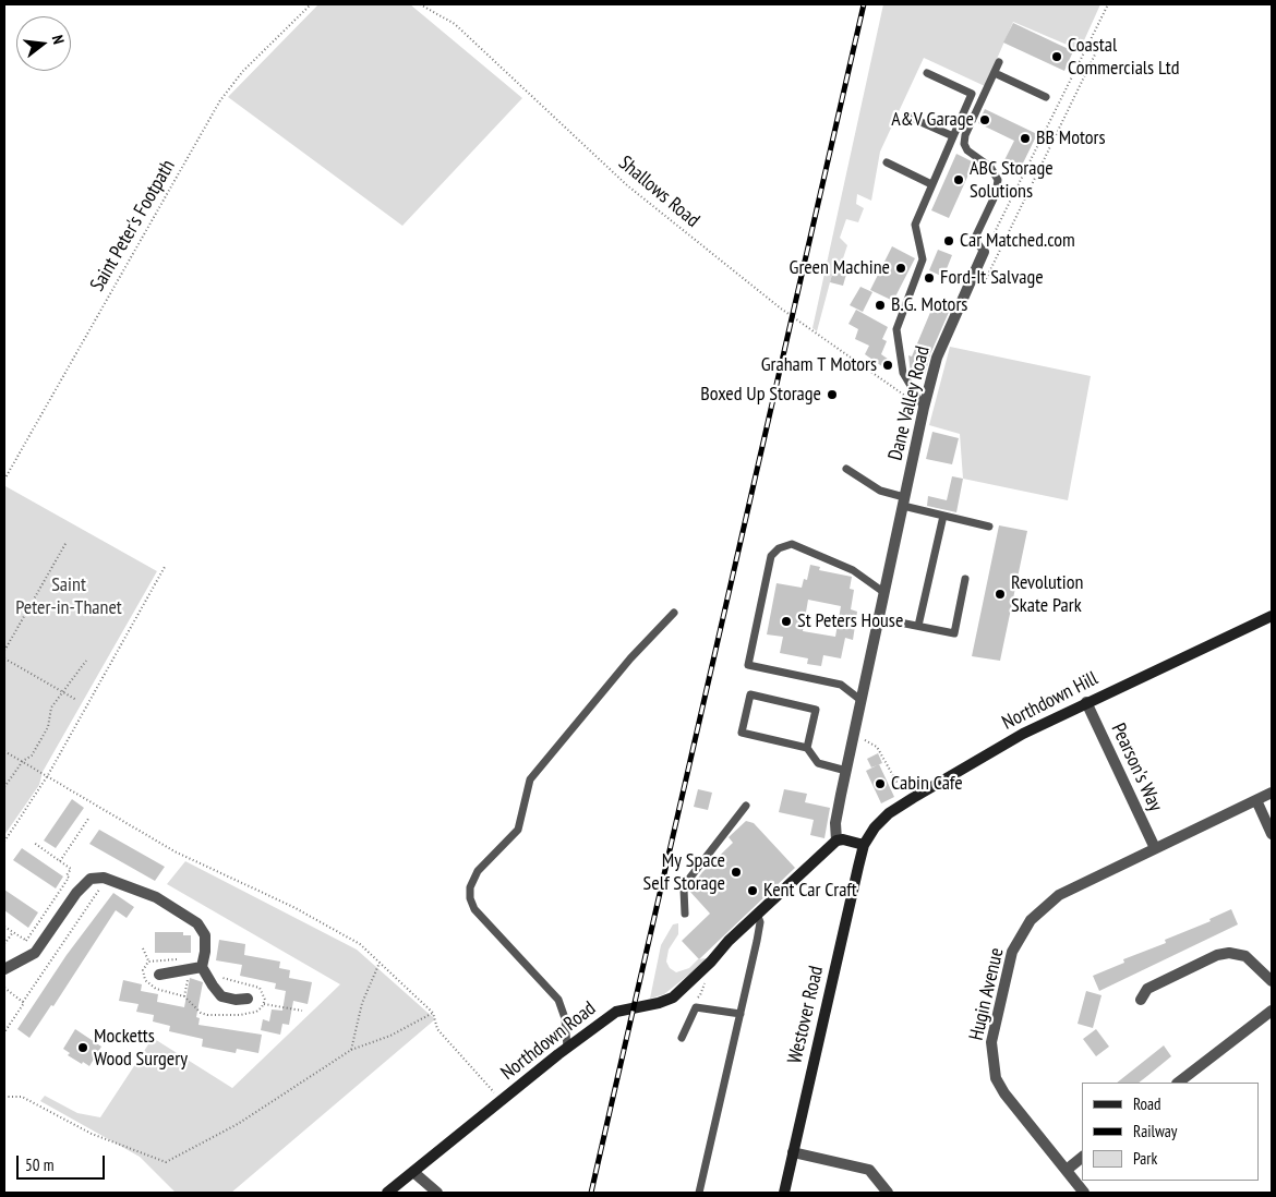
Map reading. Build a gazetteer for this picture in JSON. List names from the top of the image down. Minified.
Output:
{"streets":{"main road":["Northdown Hill","Westover Road","Northdown Road"],"street":["Dane Valley Road","Pearson's Way","Hugin Avenue"],"path":["Shallows Road","Saint Peter's Footpath"]},"crossings":[["Dane Valley Road","Northdown Road"],["Northdown Hill","Pearson's Way"],["Northdown Hill","Westover Road"],["Pearson's Way","Hugin Avenue"]],"parks":["Saint Peter-in-Thanet"],"places":["Coastal Commercials Ltd","A&V Garage","BB Motors","ABC Storage Solutions","Car Matched.com","Green Machine","Ford-It Salvage","B.G. Motors","Graham T Motors","Boxed Up Storage","Revolution Skate Park","St Peters House","Cabin Cafe","My Space Self Storage","Kent Car Craft","Mocketts Wood Surgery"],"legend":["Road","Railway","Park"],"scale_bar":"50 m","north":"right"}
